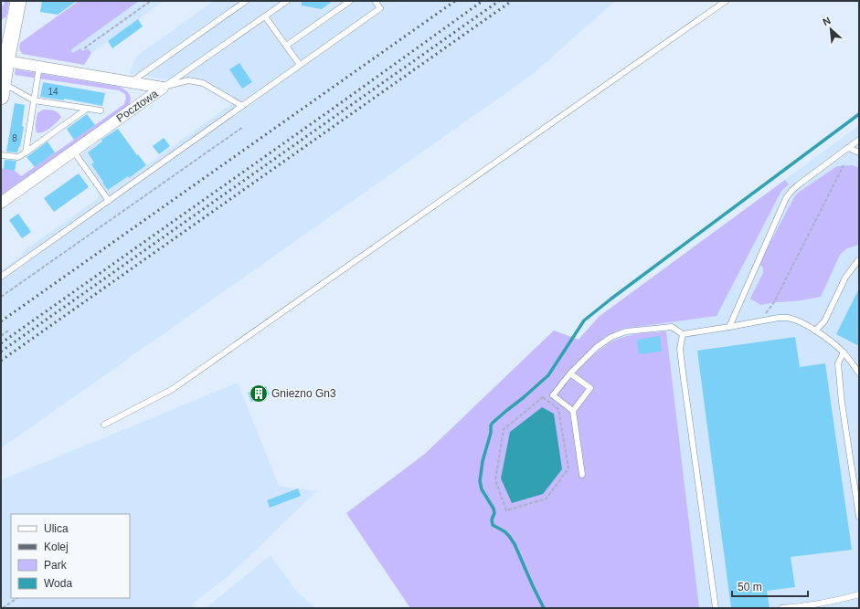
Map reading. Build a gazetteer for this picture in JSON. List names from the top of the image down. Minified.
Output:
{"streets":{"street":["Pocztowa"]},"places":{"building":["Gniezno Gn3"]},"house_numbers":["14","8"],"legend":["Ulica","Kolej","Park","Woda"],"scale_bar":"50 m","north":"top left"}
